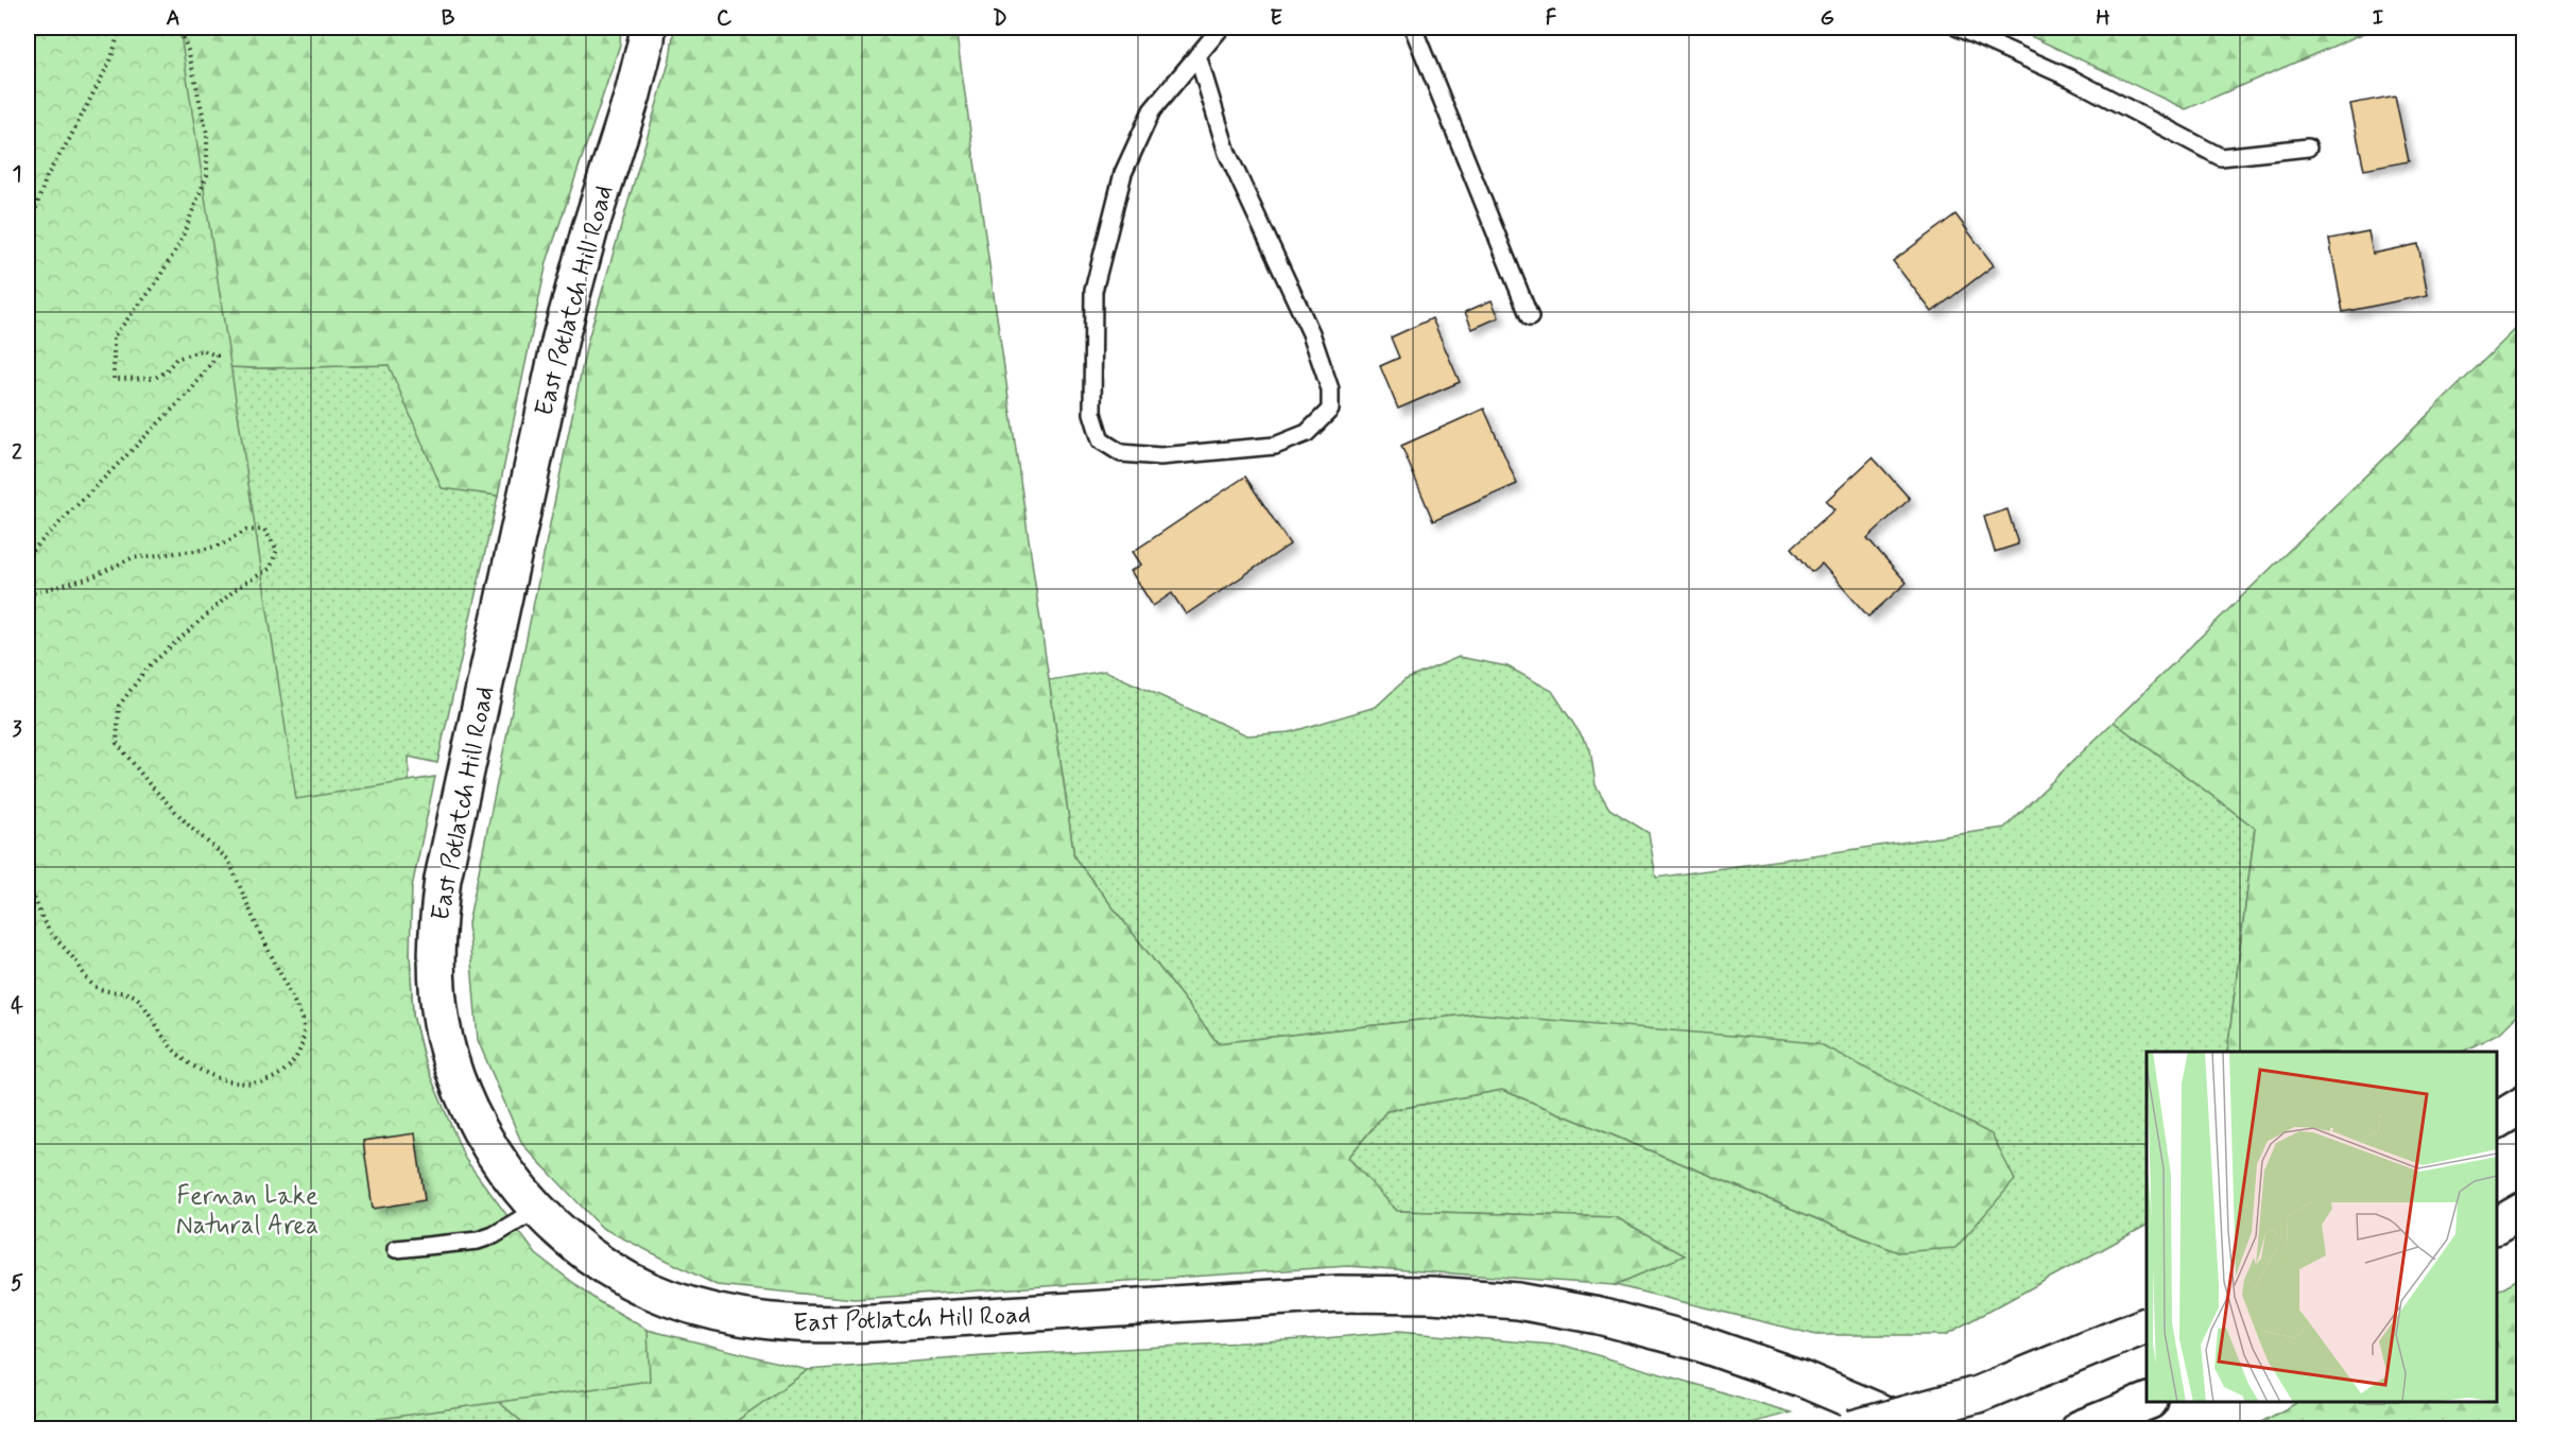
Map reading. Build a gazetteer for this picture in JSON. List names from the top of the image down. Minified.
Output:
{"streets":{"main road":["East Potlatch Hill Road"]},"parks":["Fernan Lake Natural Area"],"grid":{"columns":["A","B","C","D","E","F","G","H","I"],"rows":["1","2","3","4","5"]}}
